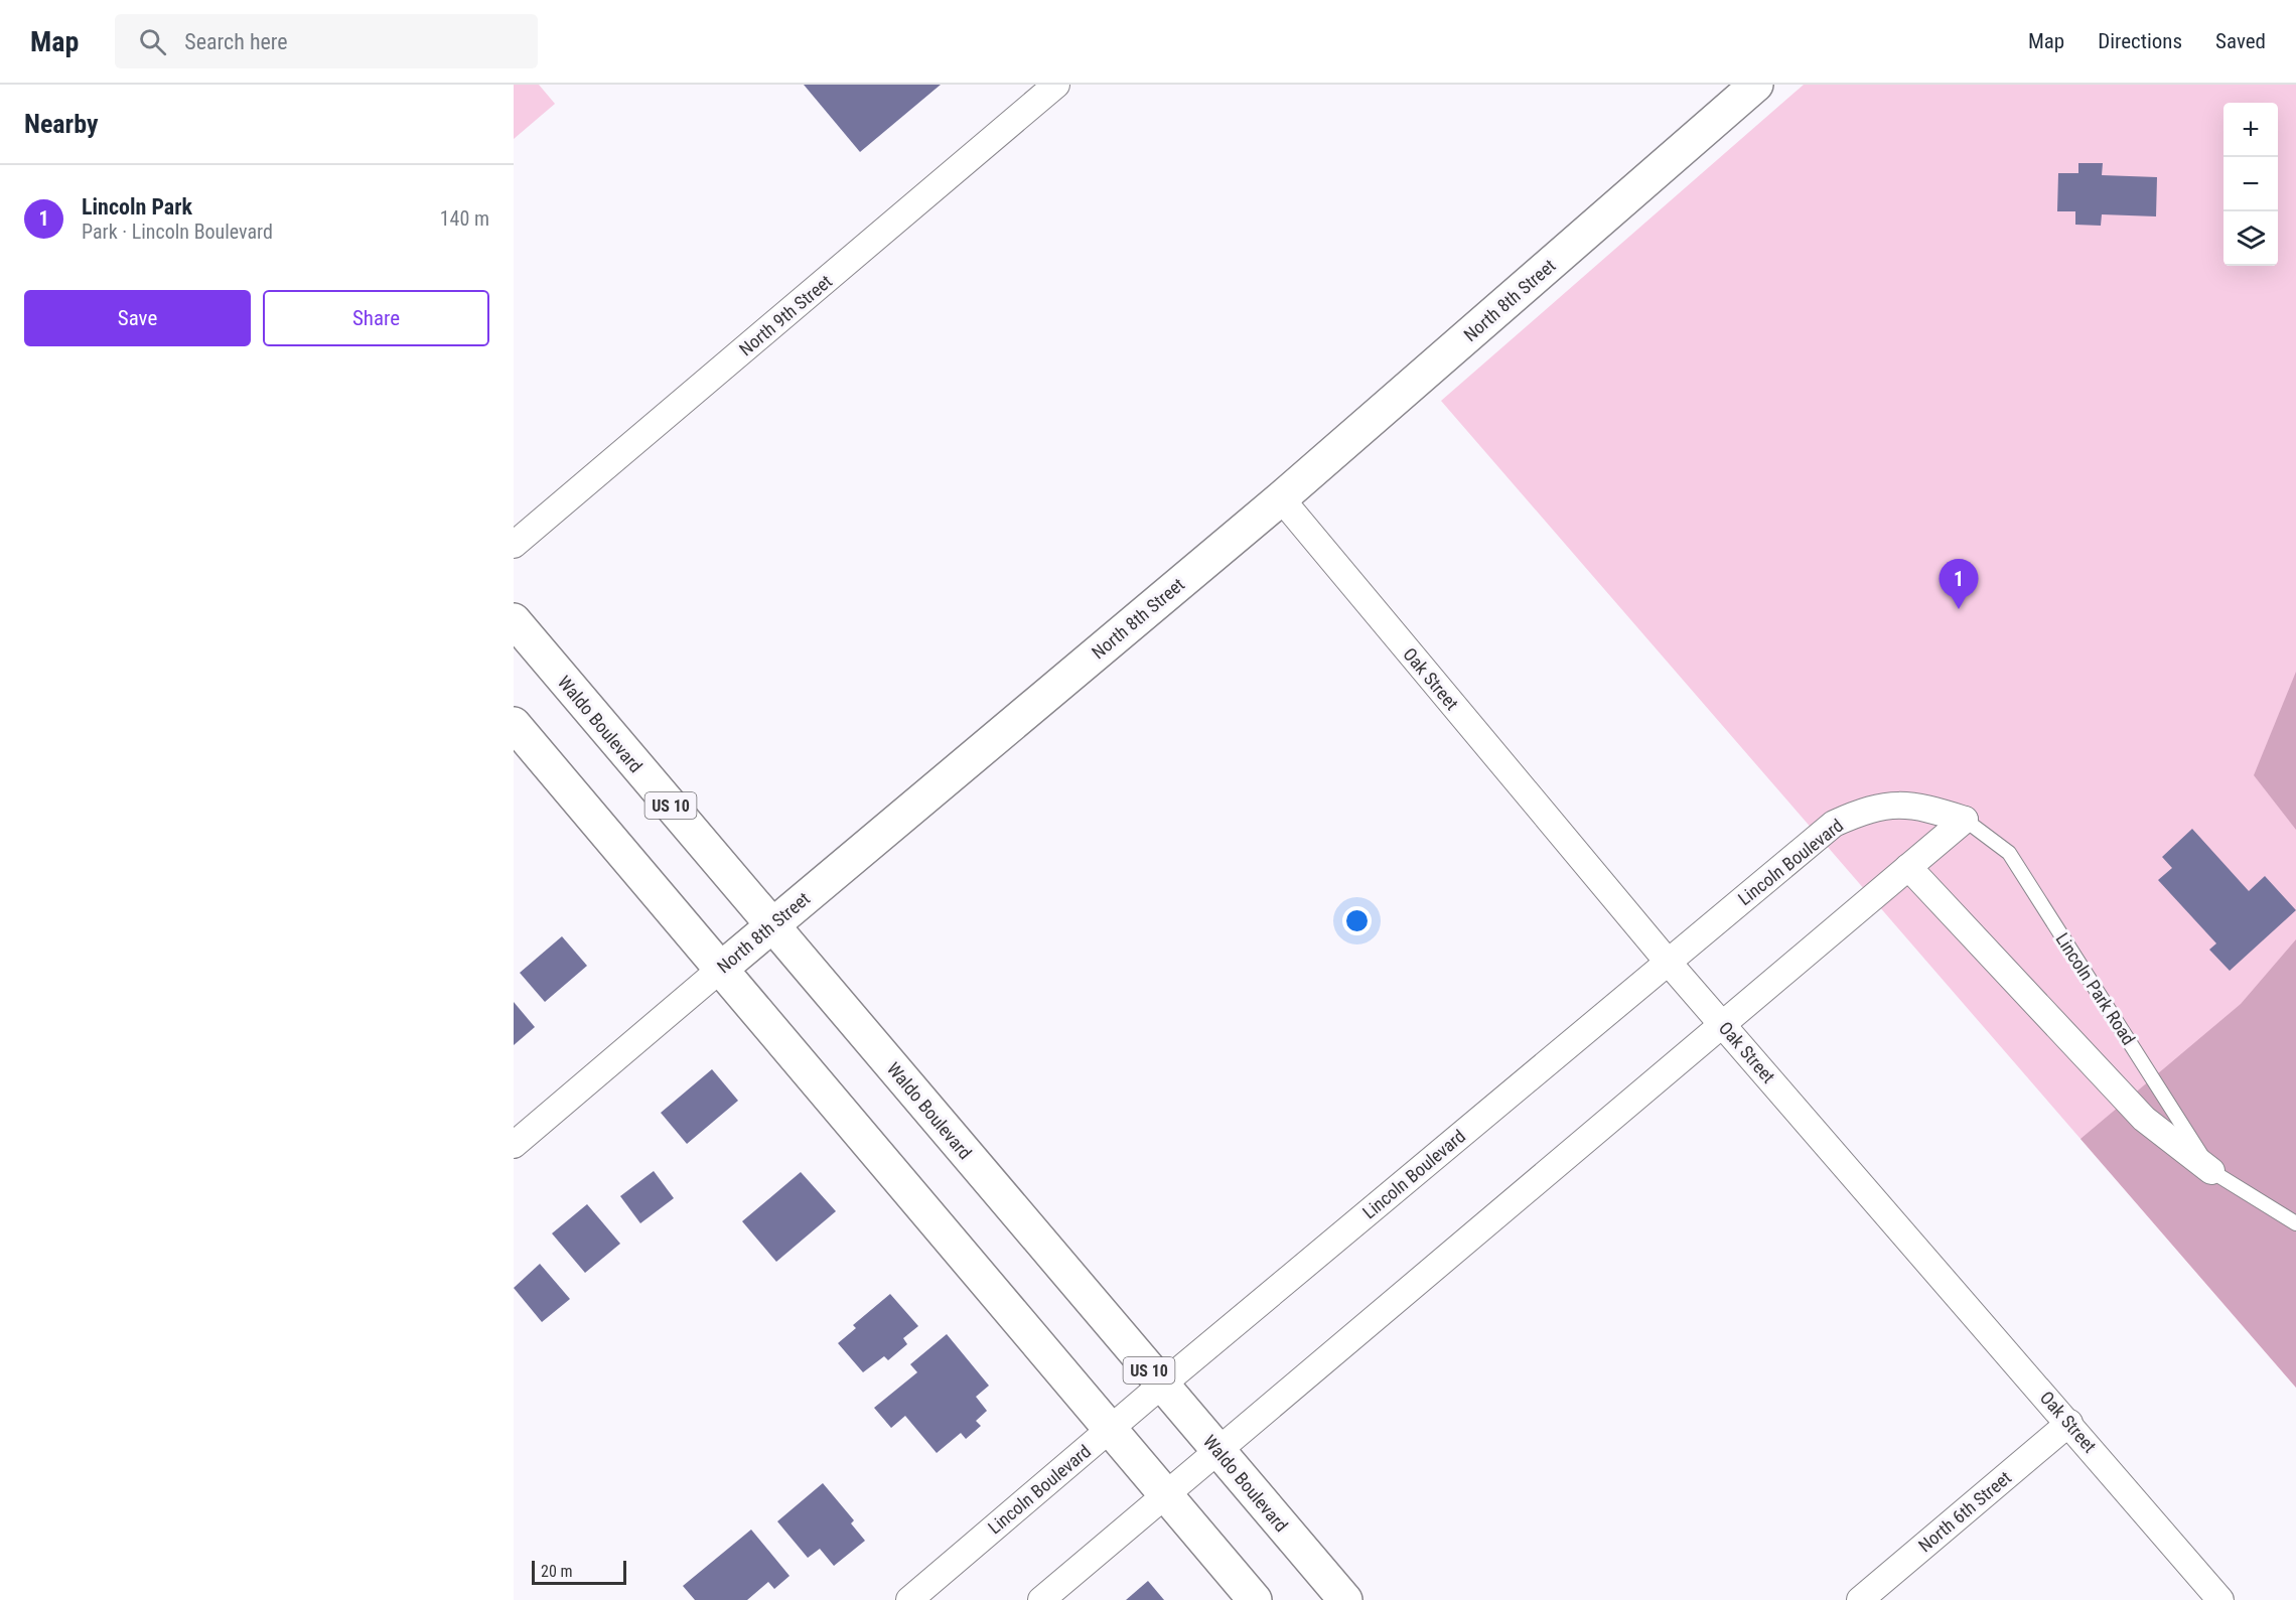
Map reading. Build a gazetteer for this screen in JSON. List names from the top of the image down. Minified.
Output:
{"streets":{"main road":["North 8th Street","Waldo Boulevard","US 10"],"street":["North 9th Street","Oak Street","Lincoln Boulevard","Lincoln Park Road","North 6th Street"]},"crossings":[["North 8th Street","Oak Street"],["North 8th Street","Waldo Boulevard"],["Oak Street","Lincoln Boulevard"],["Oak Street","North 6th Street"],["Waldo Boulevard","Lincoln Boulevard"],["Lincoln Boulevard","Lincoln Park Road"]],"scale_bar":"20 m","page":{"header":"Map","search":"Search here","nav":["Map","Directions","Saved"],"heading":"Nearby","map_buttons":["+","−"],"list":[{"mark":"1","name":"Lincoln Park","note":"Park · Lincoln Boulevard","value":"140 m"}],"buttons":["Save","Share"],"pins":"1","scale":"20 m"}}
